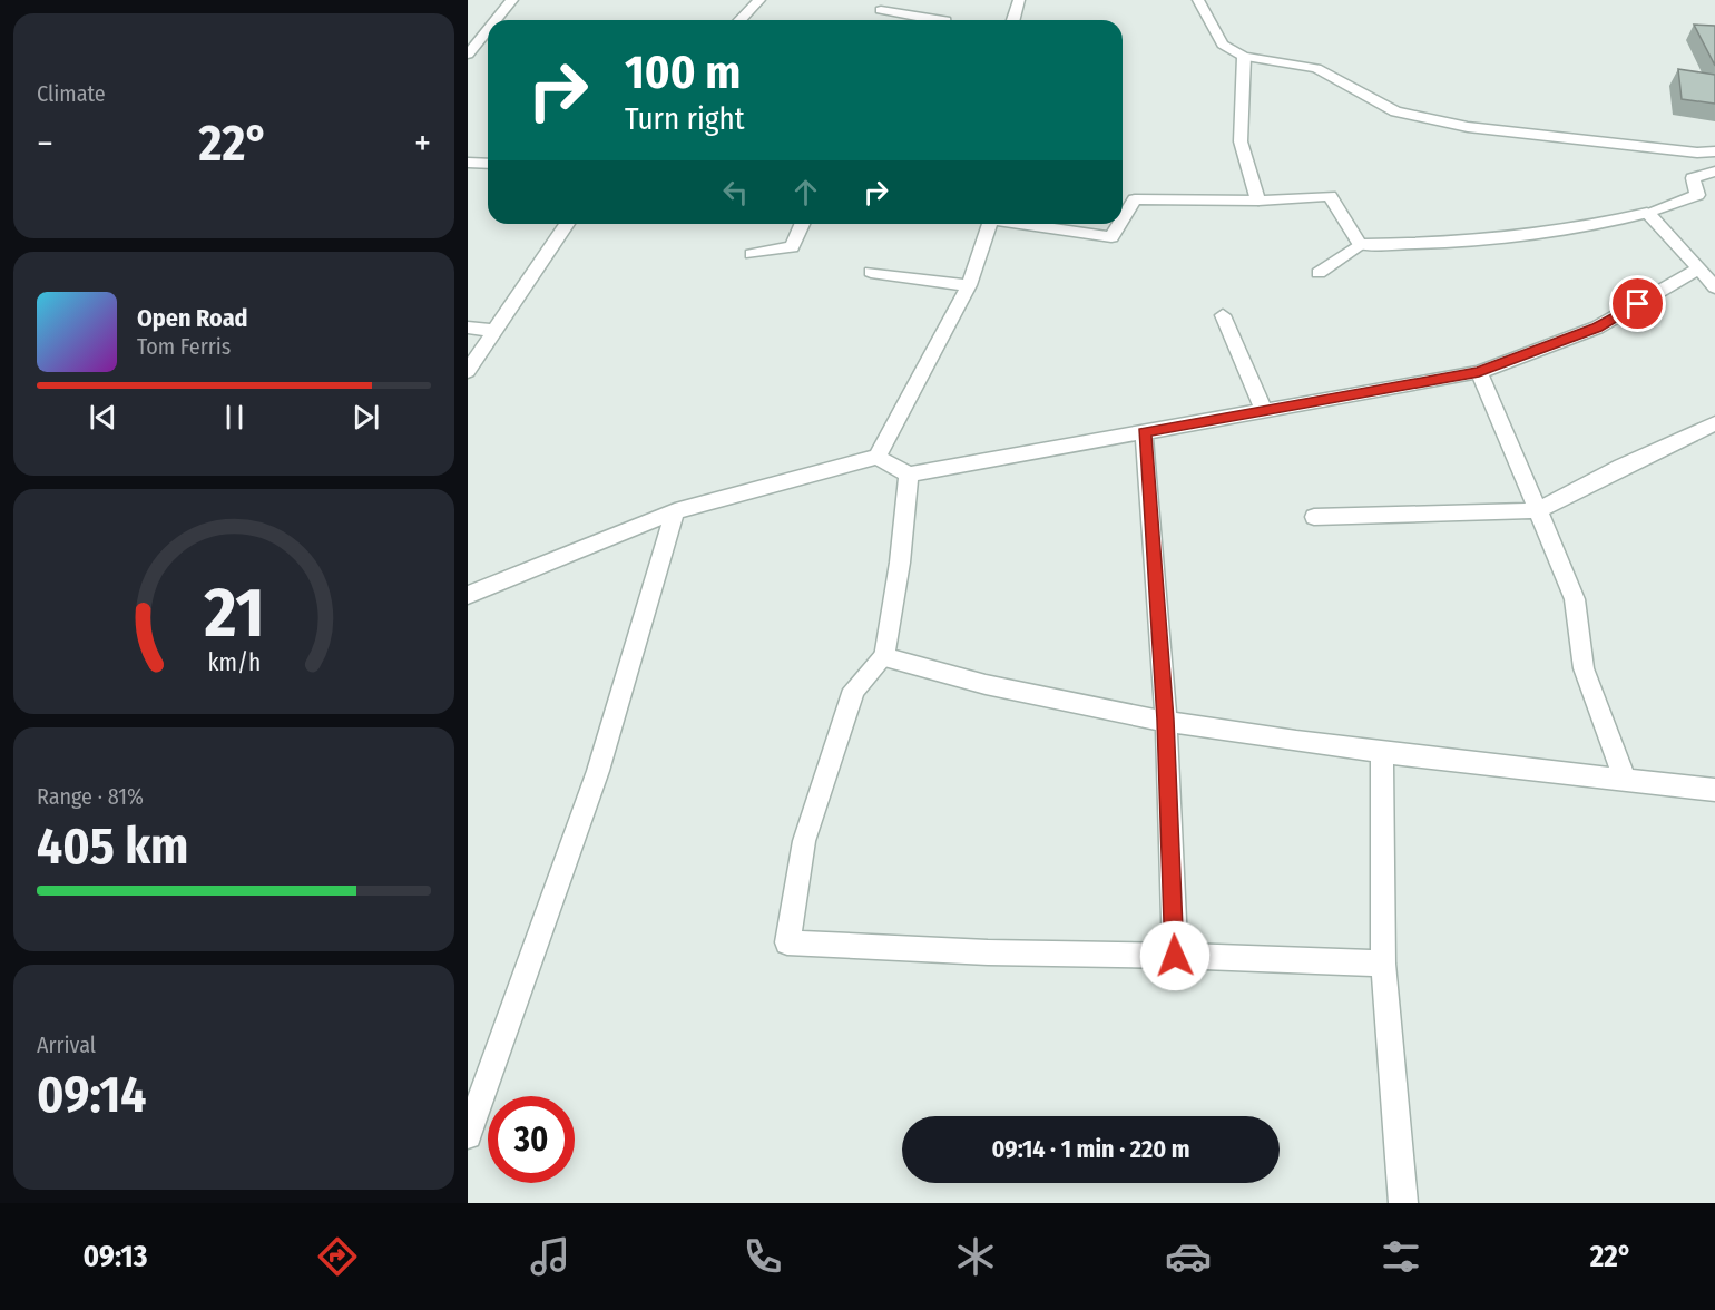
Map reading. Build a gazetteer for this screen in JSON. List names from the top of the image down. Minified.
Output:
{"page":{"tile":["Climate",["Range · 81%","405 km"],["Arrival","09:14"]],"turn":["100 m","Turn right"],"heat":["−","22°","+"],"song":["Open Road","Tom Ferris"],"limit":"30","trip":"09:14 · 1 min · 220 m","tabs":["09:13","22°"],"gauge":["21","km/h"]}}
